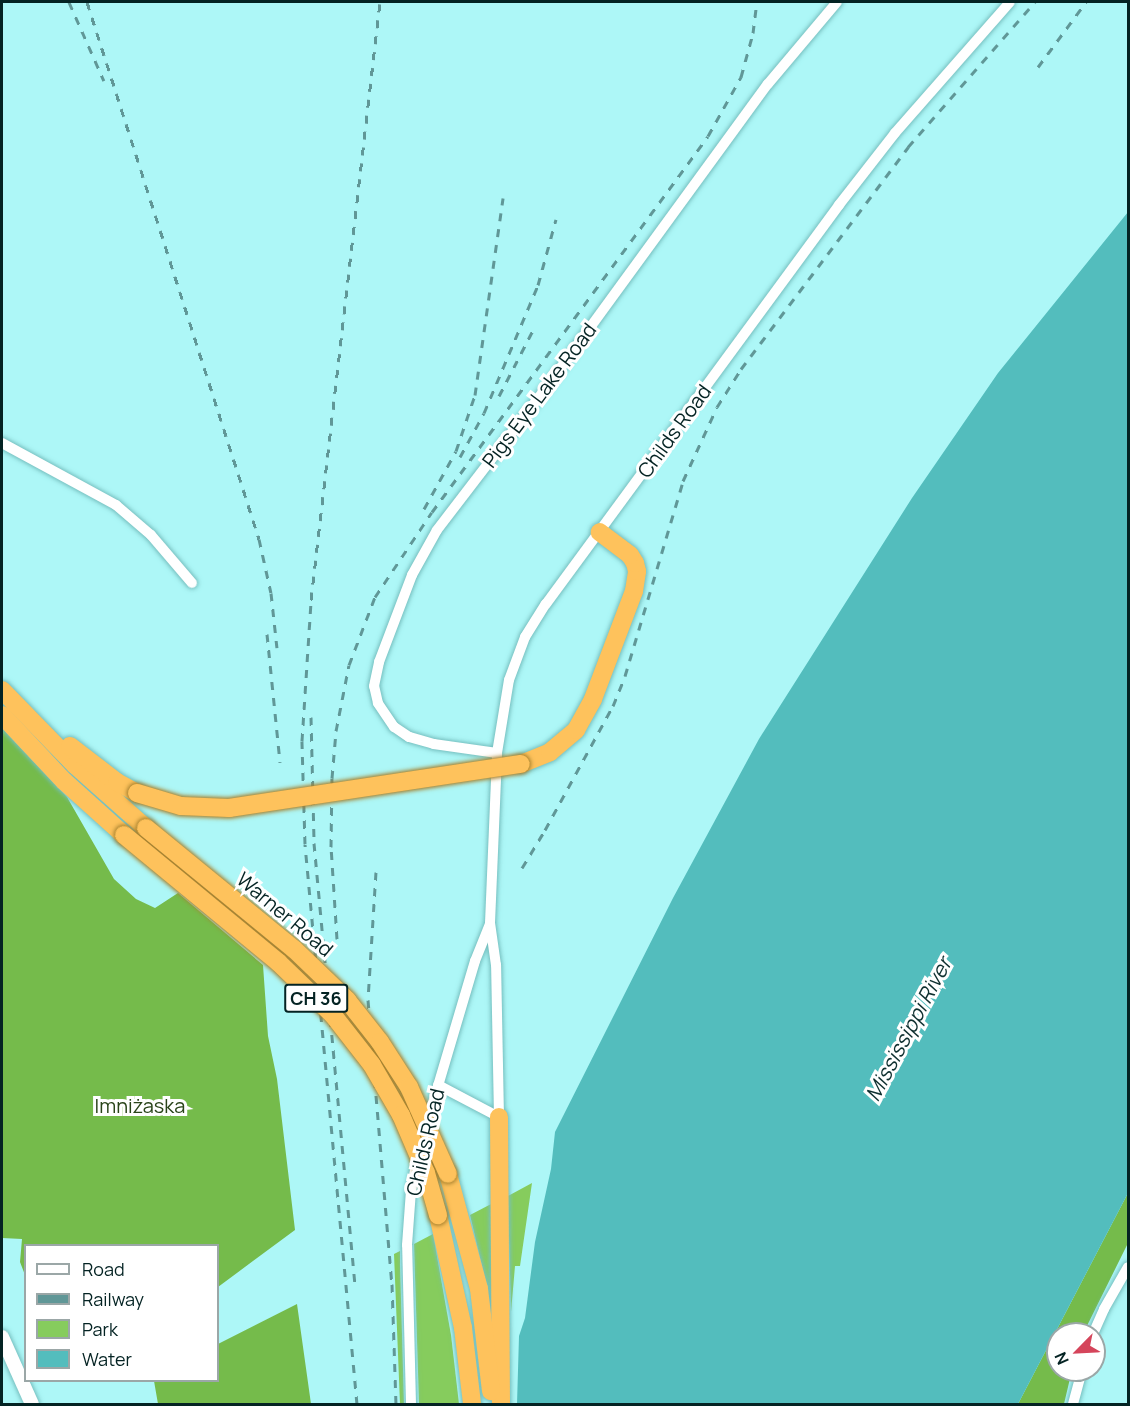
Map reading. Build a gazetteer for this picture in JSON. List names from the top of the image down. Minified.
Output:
{"streets":{"highway":["Warner Road","CH 36"],"street":["Pigs Eye Lake Road","Childs Road"]},"crossings":[["Pigs Eye Lake Road","Childs Road"]],"water":["Mississippi River"],"parks":["Imniżaska"],"legend":["Road","Railway","Park","Water"],"north":"bottom left"}
